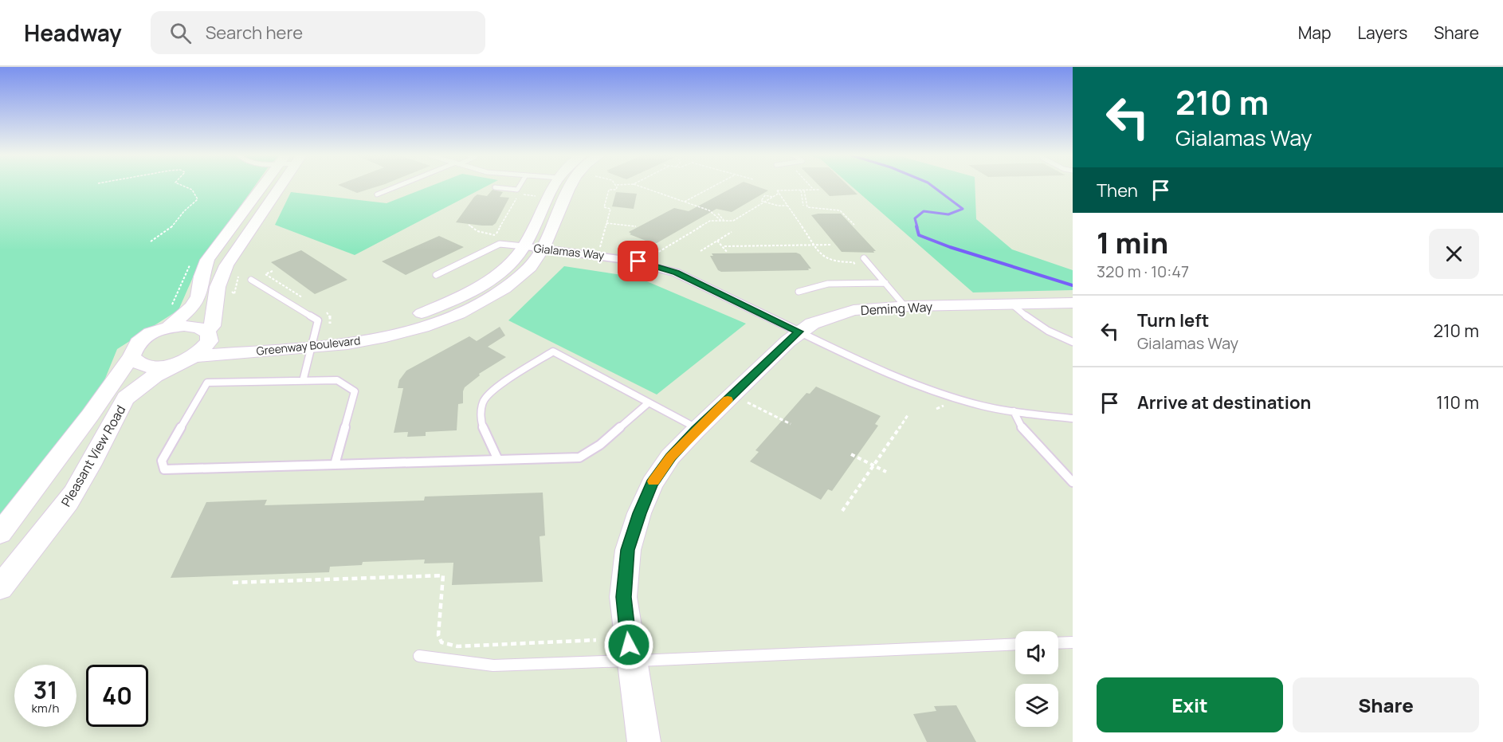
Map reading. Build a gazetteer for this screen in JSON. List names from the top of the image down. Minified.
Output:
{"streets":{"street":["Gialamas Way","Deming Way","Greenway Boulevard","Pleasant View Road"]},"crossings":[["Gialamas Way","Deming Way"],["Gialamas Way","Greenway Boulevard"],["Greenway Boulevard","Pleasant View Road"]],"page":{"header":"Headway","search":"Search here","nav":["Map","Layers","Share"],"turn":["210 m","Gialamas Way"],"then":"Then","heading":["1 min","320 m · 10:47"],"list":[{"name":"Turn left","note":"Gialamas Way","value":"210 m"},{"name":"Arrive at destination","value":"110 m"}],"speed":"31 km/h","limit":"40","buttons":["Exit","Share"]}}
